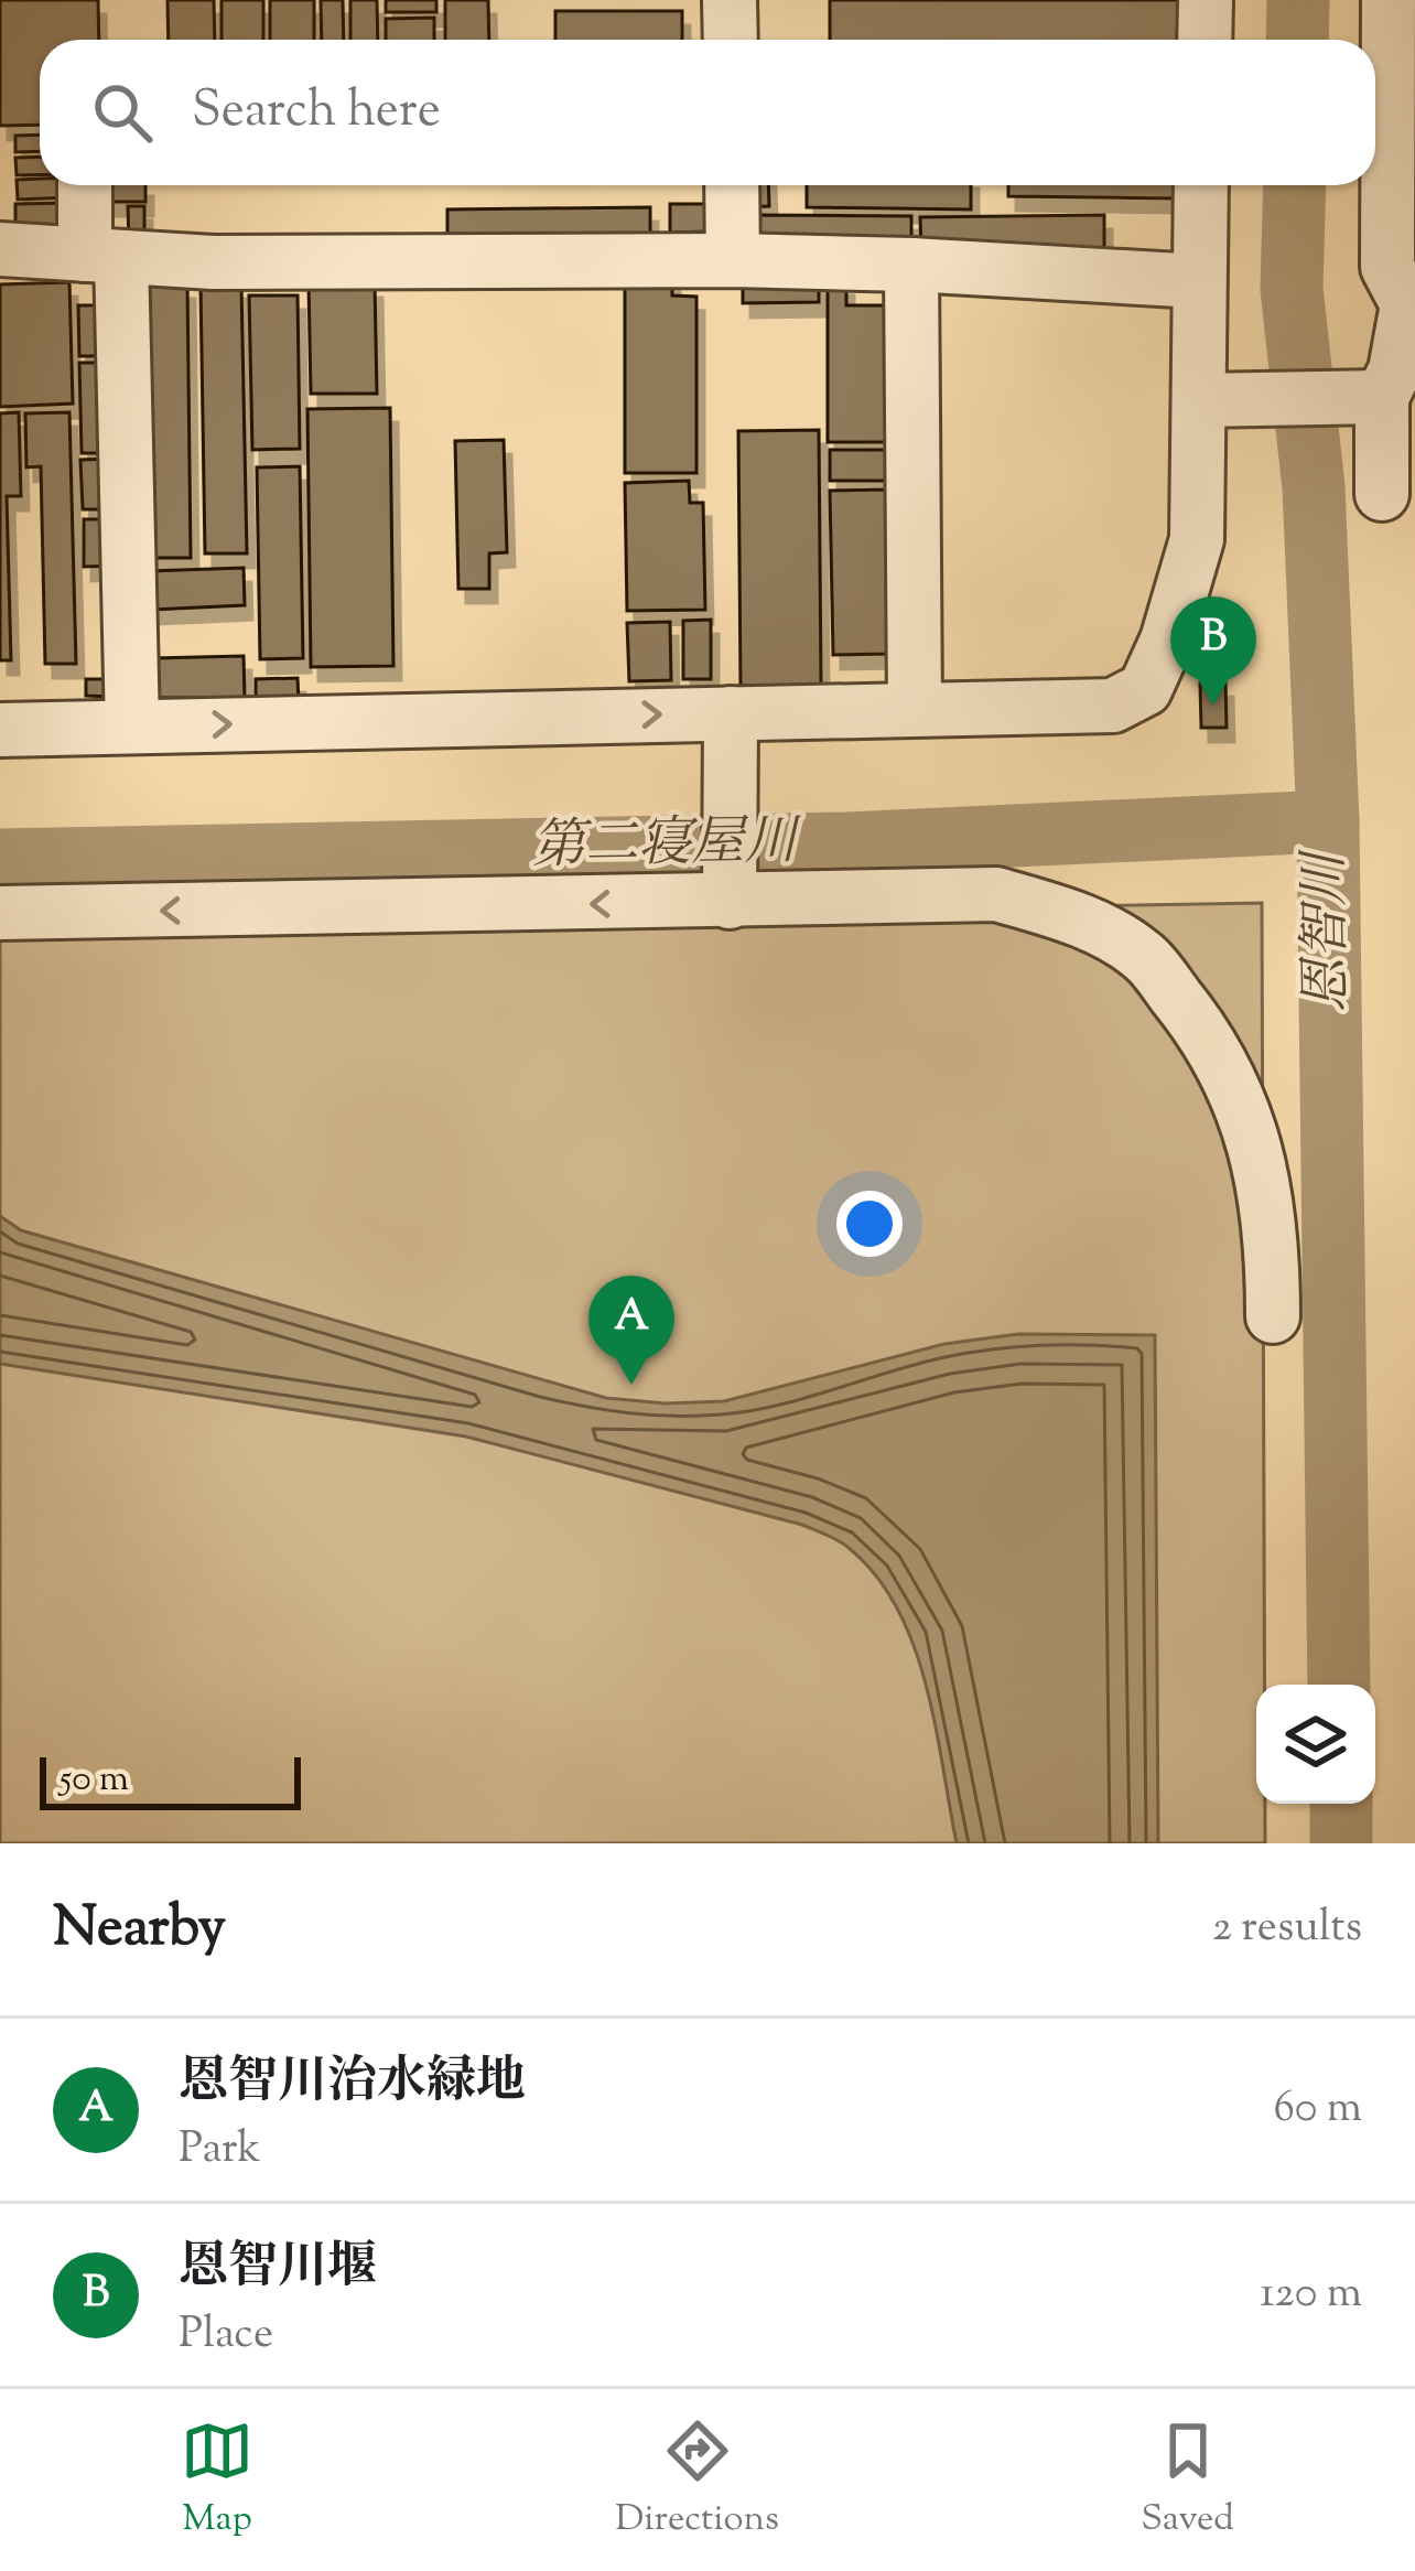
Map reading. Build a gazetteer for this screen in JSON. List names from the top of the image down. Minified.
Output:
{"water":["第二寝屋川","恩智川"],"scale_bar":"50 m","page":{"search":"Search here","pins":["B","A"],"scale":"50 m","heading":["Nearby","2 results"],"list":[{"mark":"A","name":"恩智川治水緑地","note":"Park","value":"60 m"},{"mark":"B","name":"恩智川堰","note":"Place","value":"120 m"}],"nav":["Map","Directions","Saved"]}}
